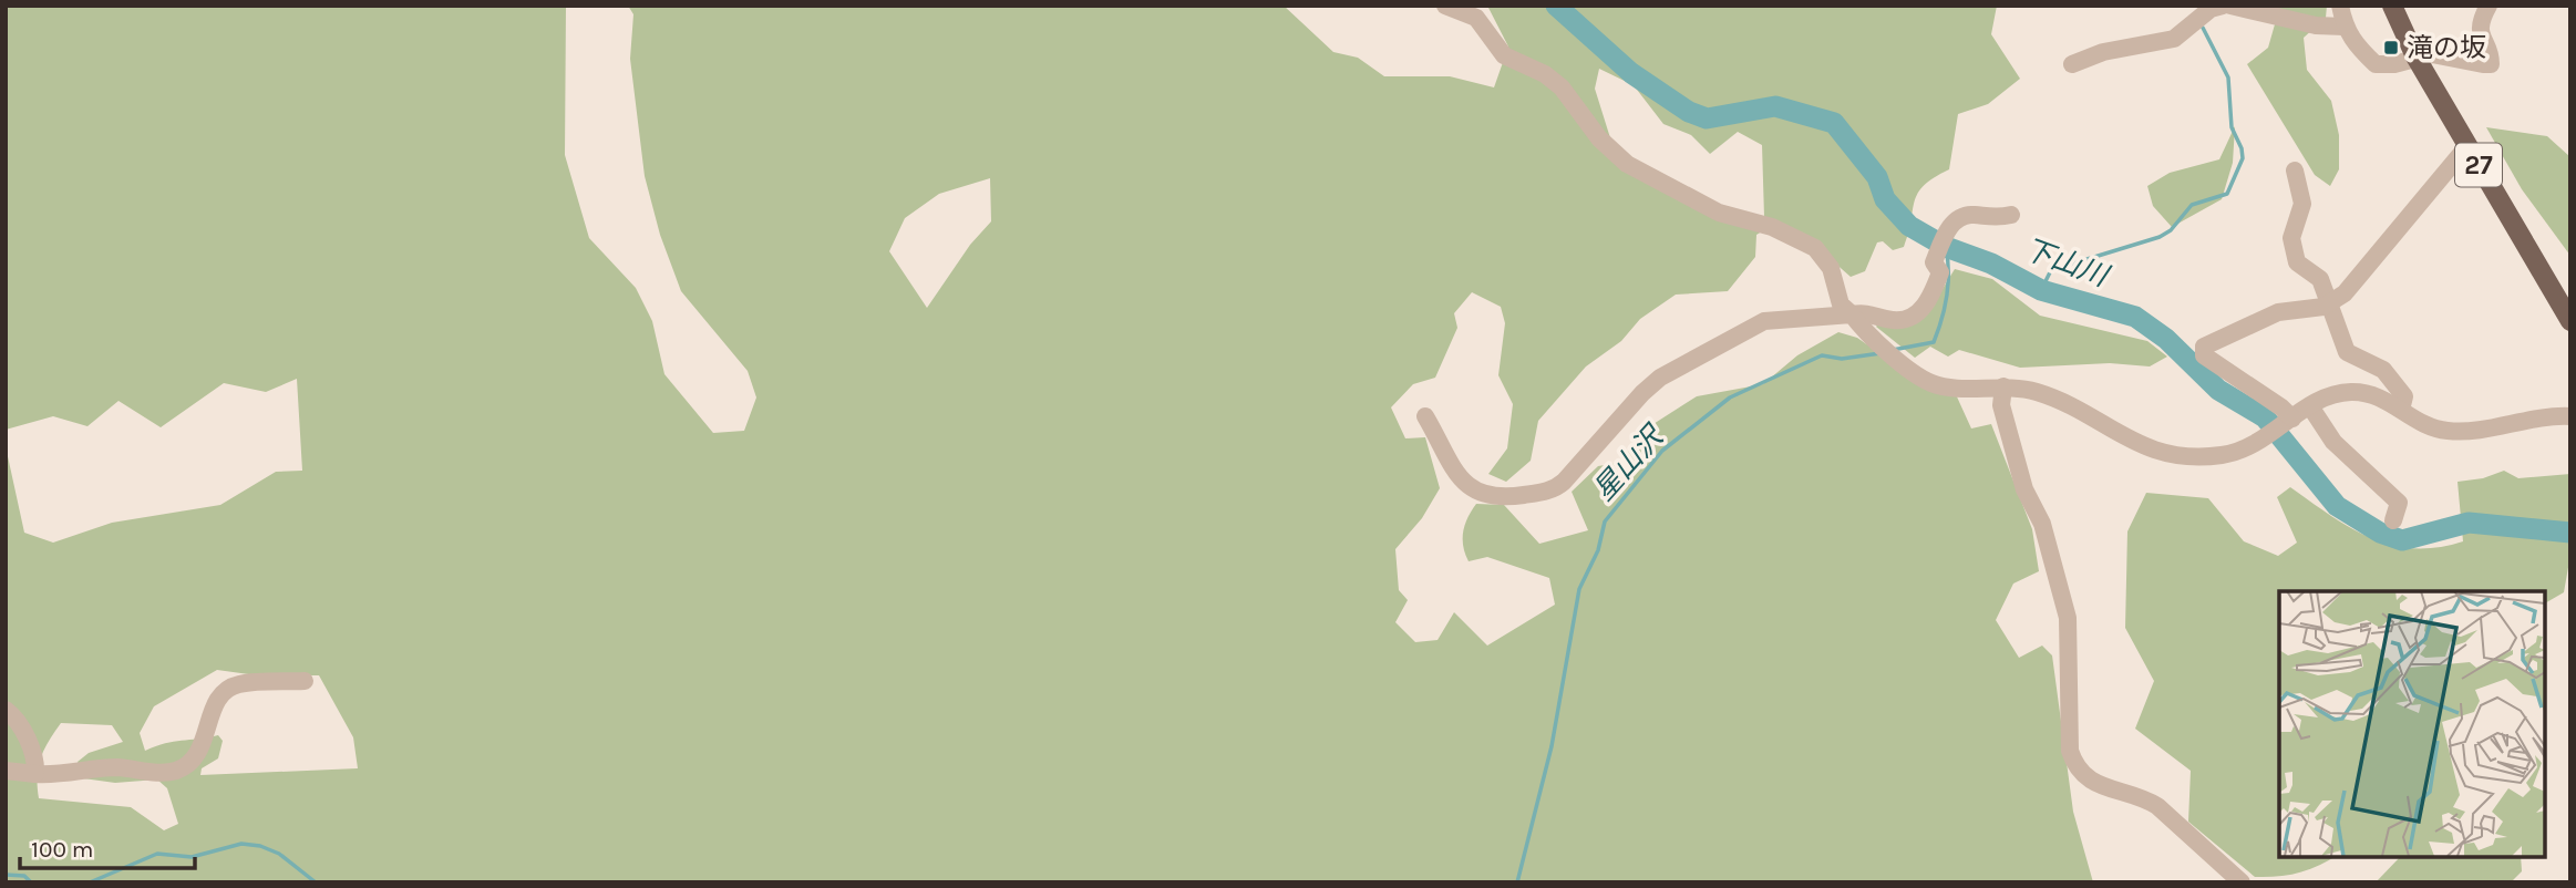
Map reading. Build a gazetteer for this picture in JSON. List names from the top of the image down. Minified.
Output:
{"streets":{"main road":["27"]},"water":["下山川","星山沢"],"places":{"transit":["滝の坂"]},"scale_bar":"100 m"}
